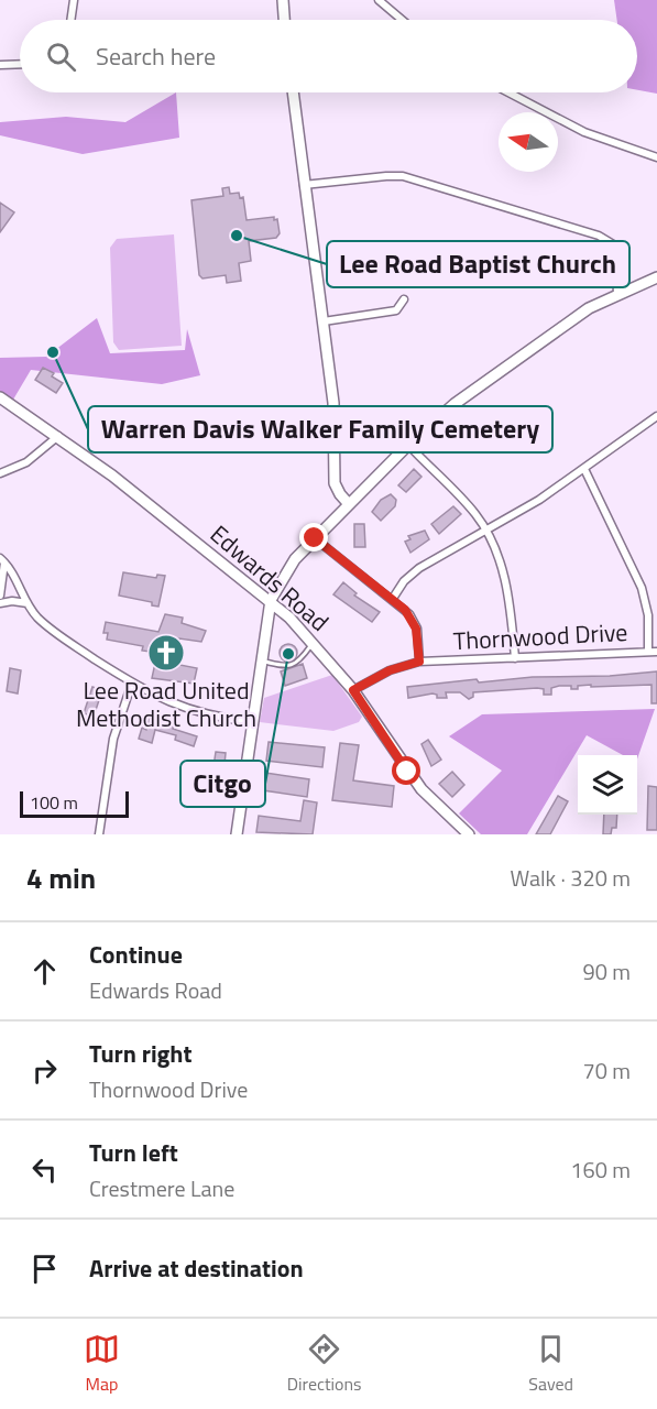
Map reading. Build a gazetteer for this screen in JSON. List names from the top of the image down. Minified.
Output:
{"streets":{"street":["Edwards Road","Thornwood Drive"]},"crossings":[["Edwards Road","Thornwood Drive"]],"places":{"other":["Lee Road Baptist Church","Warren Davis Walker Family Cemetery","Citgo"],"church":["Lee Road United Methodist Church"]},"scale_bar":"100 m","north":"left","page":{"search":"Search here","scale":"100 m","heading":["4 min","Walk · 320 m"],"list":[["Continue","Edwards Road","90 m"],["Turn right","Thornwood Drive","70 m"],["Turn left","Crestmere Lane","160 m"],"Arrive at destination"],"nav":["Map","Directions","Saved"]}}
